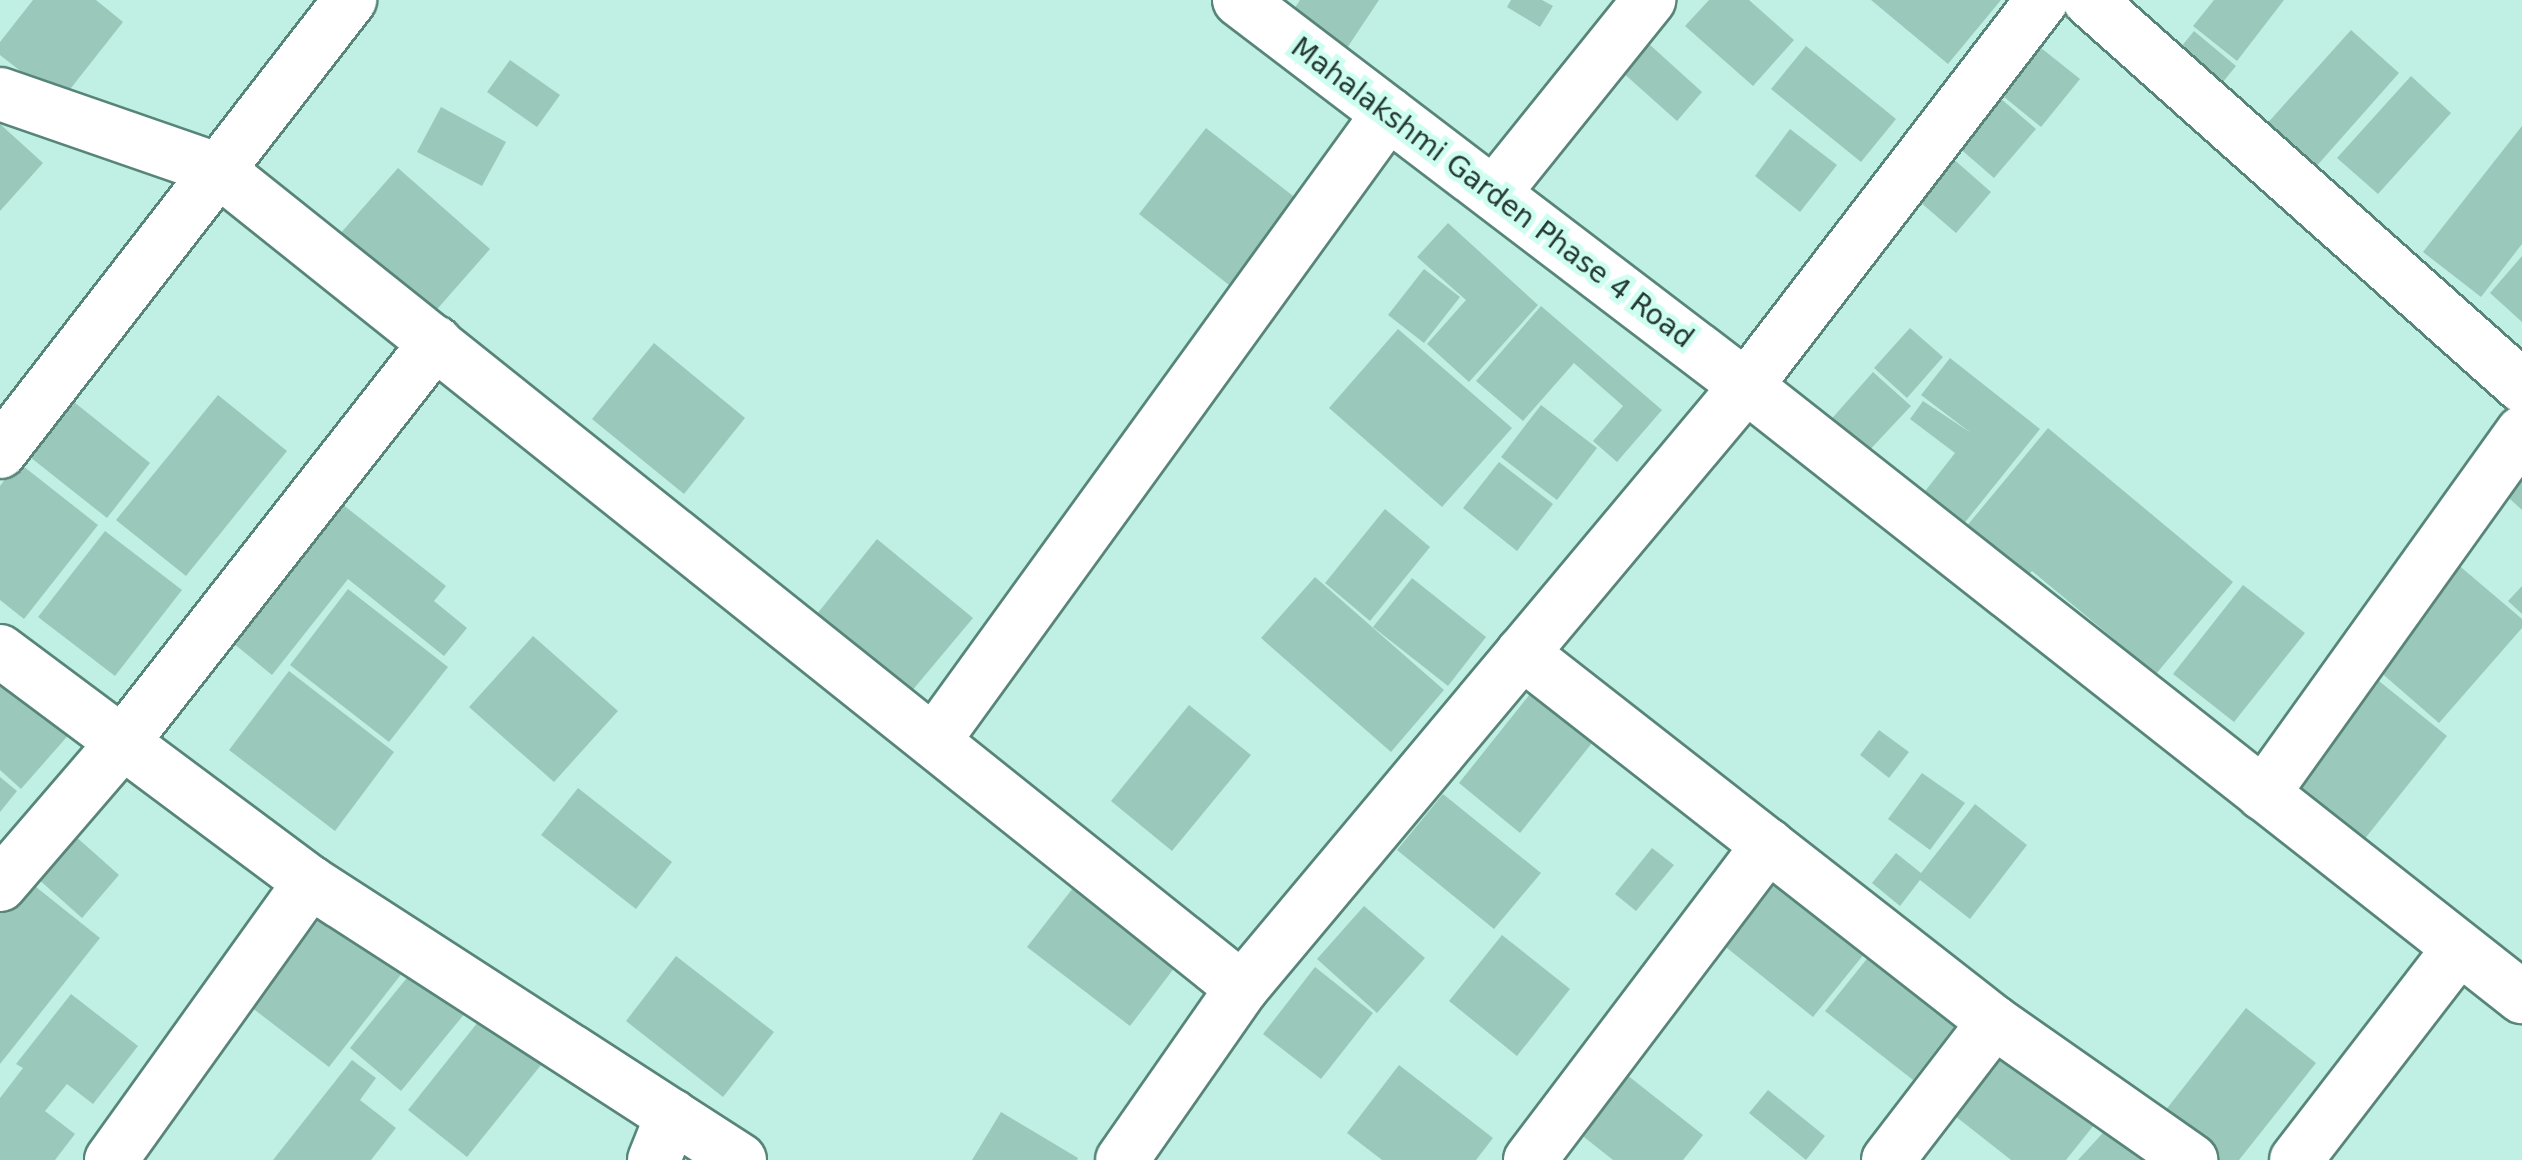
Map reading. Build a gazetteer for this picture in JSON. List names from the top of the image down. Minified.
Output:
{"streets":{"street":["Mahalakshmi Garden Phase 4 Road"]}}
